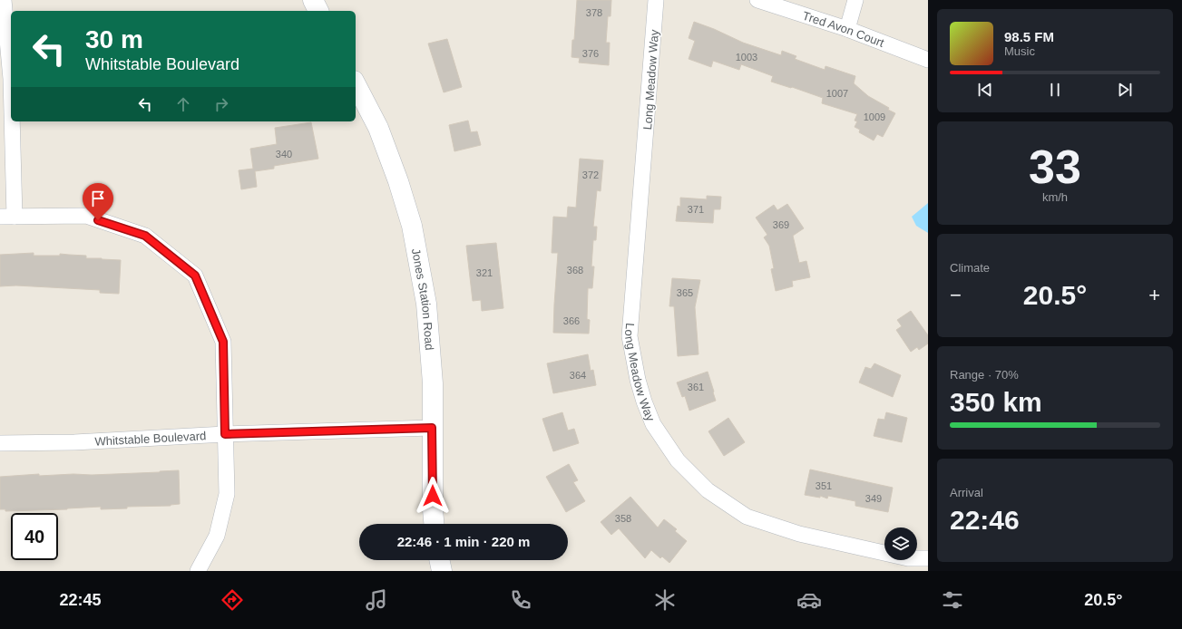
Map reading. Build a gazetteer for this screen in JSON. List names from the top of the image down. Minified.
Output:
{"streets":{"street":["Tred Avon Court","Long Meadow Way","Jones Station Road","Whitstable Boulevard"]},"crossings":[["Jones Station Road","Whitstable Boulevard"]],"house_numbers":["378","376","1003","1007","1009","340","372","371","369","368","321","365","366","364","361","351","349","358"],"page":{"turn":["30 m","Whitstable Boulevard"],"song":["98.5 FM","Music"],"tile":[["33","km/h"],"Climate",["Range · 70%","350 km"],["Arrival","22:46"]],"heat":["−","20.5°","+"],"limit":"40","trip":"22:46 · 1 min · 220 m","tabs":["22:45","20.5°"]}}
